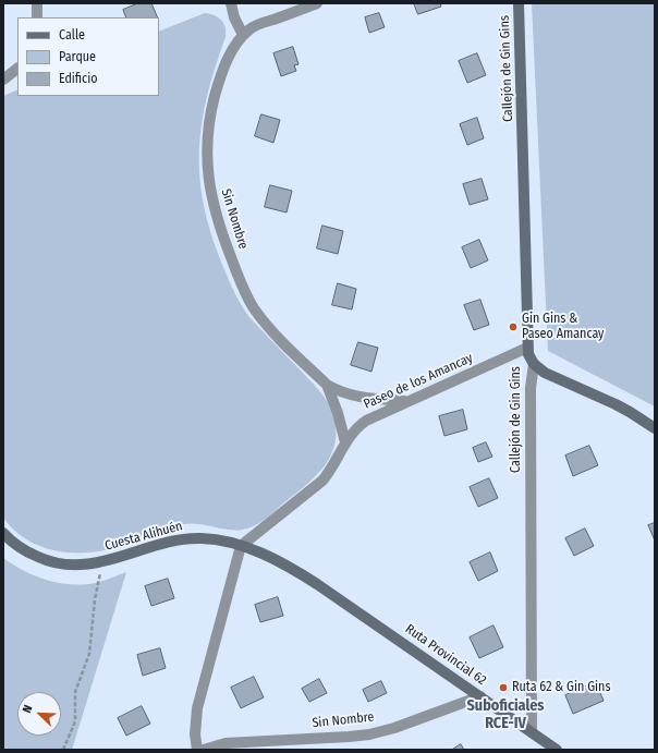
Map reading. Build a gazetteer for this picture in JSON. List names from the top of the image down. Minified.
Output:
{"streets":{"main road":["Callejón de Gin Gins","Cuesta Alihuén","Ruta Provincial 62"],"street":["Sin Nombre","Paseo de los Amancay"]},"crossings":[["Callejón de Gin Gins","Paseo de los Amancay"],["Callejón de Gin Gins","Ruta Provincial 62"],["Sin Nombre","Paseo de los Amancay"],["Sin Nombre","Ruta Provincial 62"],["Paseo de los Amancay","Cuesta Alihuén"],["Cuesta Alihuén","Ruta Provincial 62"]],"districts":["Suboficiales RCE-IV"],"places":["Gin Gins & Paseo Amancay","Ruta 62 & Gin Gins"],"legend":["Calle","Parque","Edificio"],"north":"top left"}
